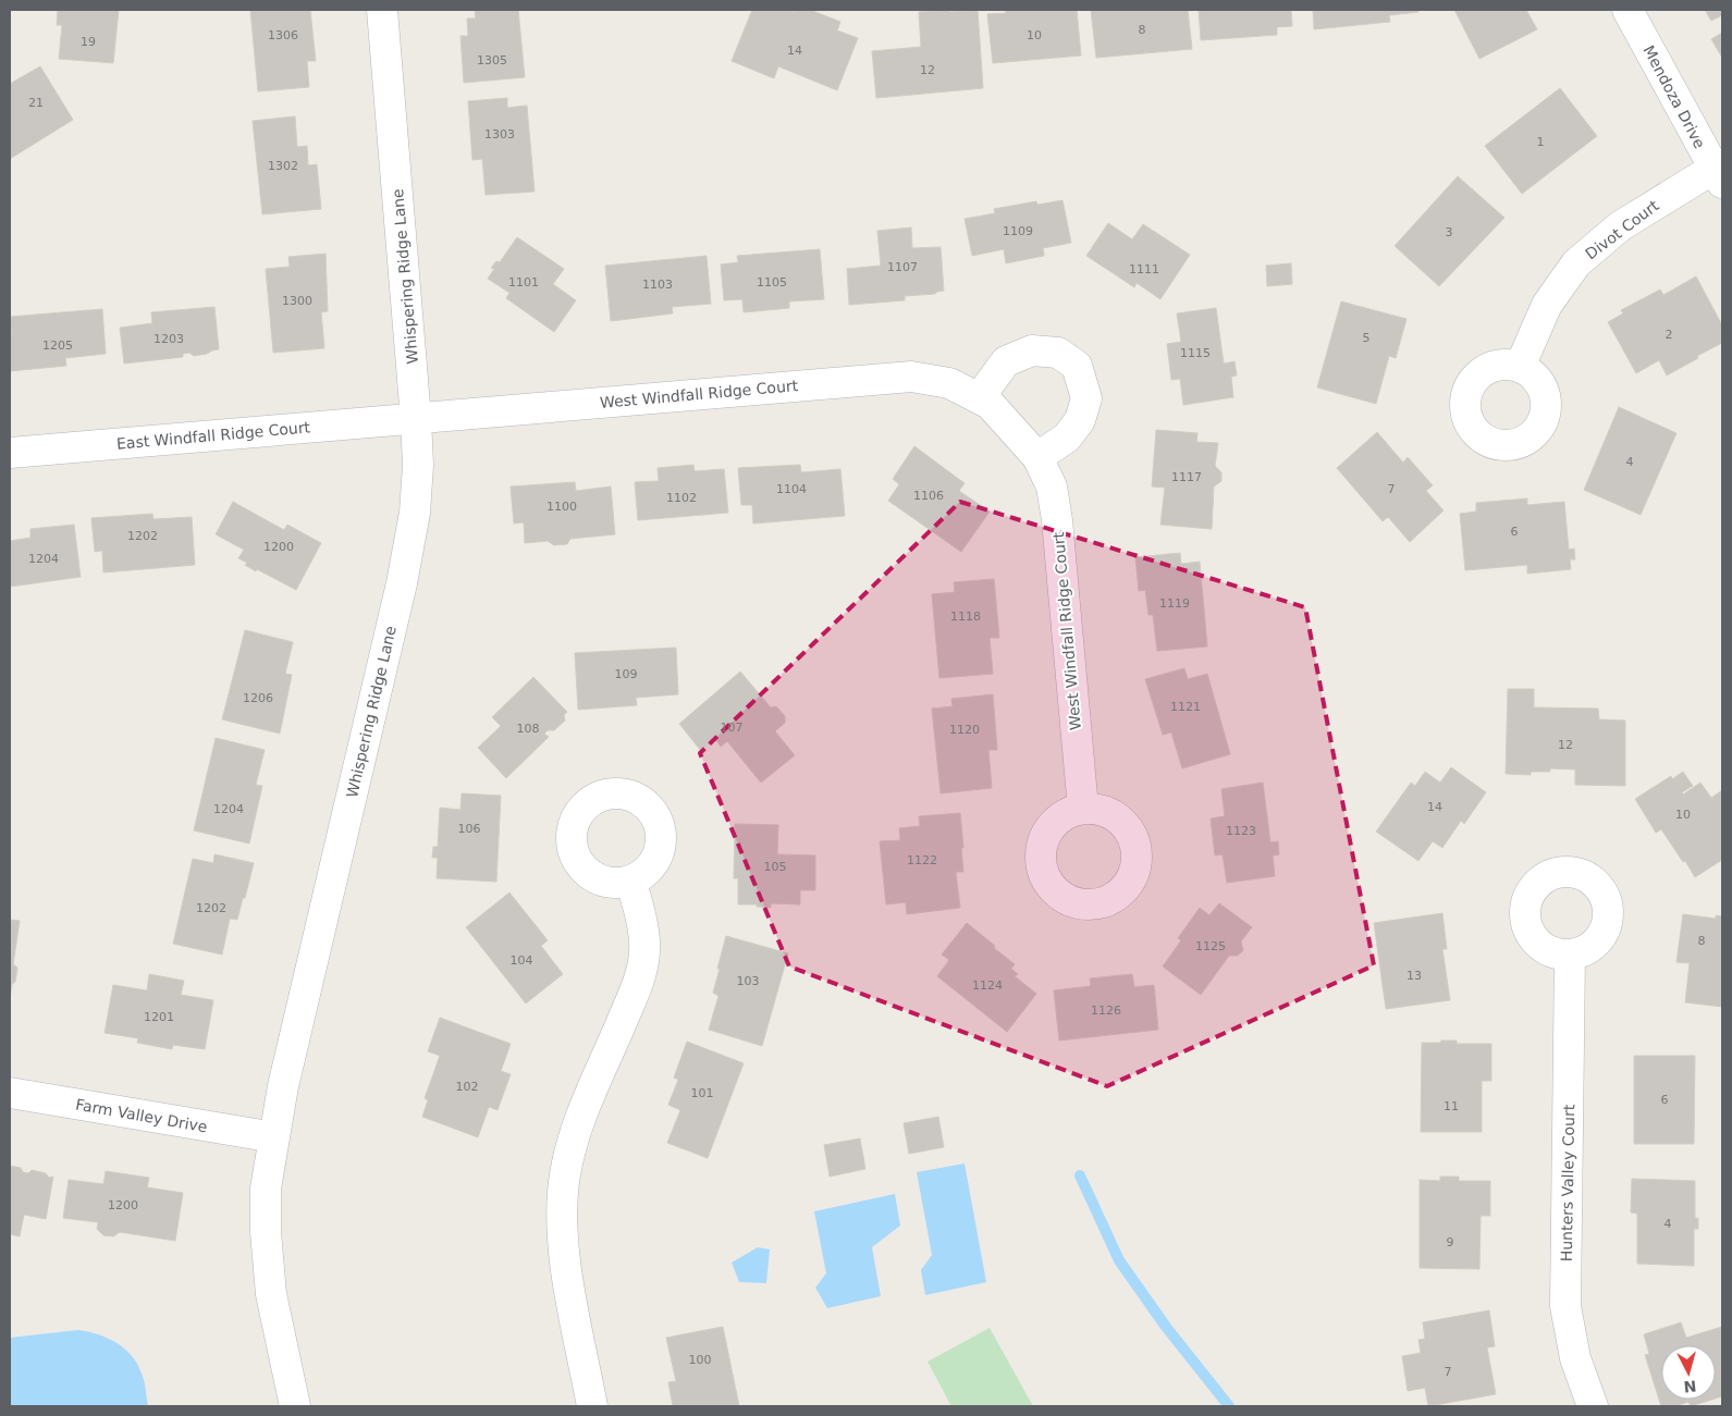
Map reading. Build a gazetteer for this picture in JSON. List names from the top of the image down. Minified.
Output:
{"streets":{"street":["Mendoza Drive","Divot Court","Whispering Ridge Lane","West Windfall Ridge Court","East Windfall Ridge Court","Farm Valley Drive","Hunters Valley Court"]},"crossings":[["Mendoza Drive","Divot Court"],["Whispering Ridge Lane","West Windfall Ridge Court"],["Whispering Ridge Lane","East Windfall Ridge Court"],["Whispering Ridge Lane","Farm Valley Drive"],["West Windfall Ridge Court","East Windfall Ridge Court"]],"house_numbers":["8","1306","10","19","14","1305","12","21","1303","1","1302","1109","3","1107","1111","1101","1105","1103","1300","2","5","1203","1205","1115","4","1117","1104","7","1106","1102","1100","6","1202","1200","1204","1119","1118","109","1206","1121","107","108","1120","12","14","1204","10","106","1123","1122","105","1202","8","1125","104","13","103","1124","1126","1201","102","101","6","11","1200","4","9","100","7"],"north":"bottom"}
